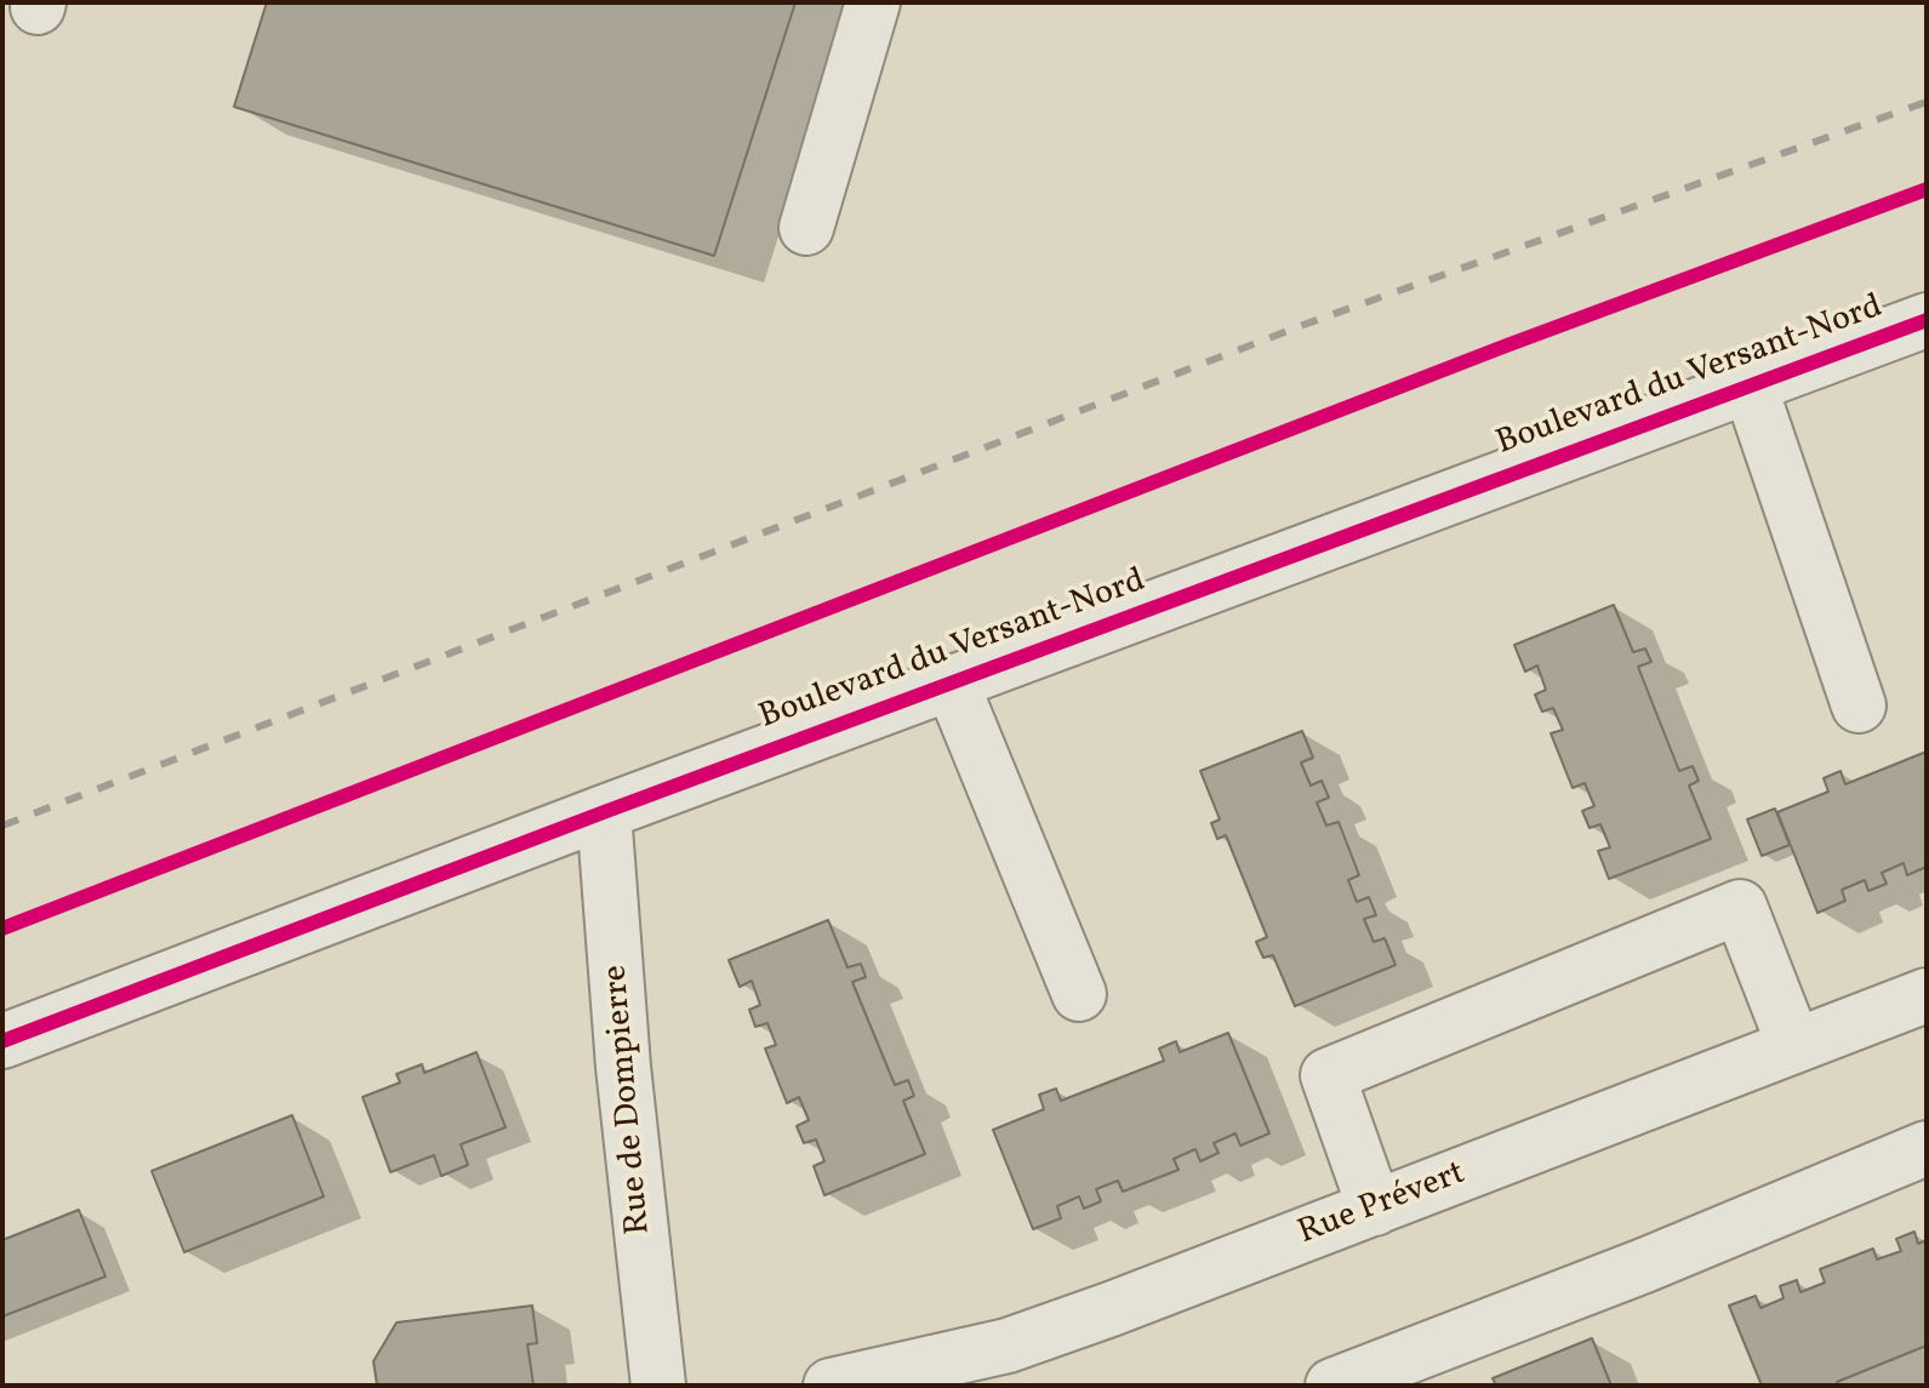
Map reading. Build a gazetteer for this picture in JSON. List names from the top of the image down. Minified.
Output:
{"streets":{"street":["Boulevard du Versant-Nord","Rue de Dompierre","Rue Prévert"]},"crossings":[["Boulevard du Versant-Nord","Rue de Dompierre"]]}
